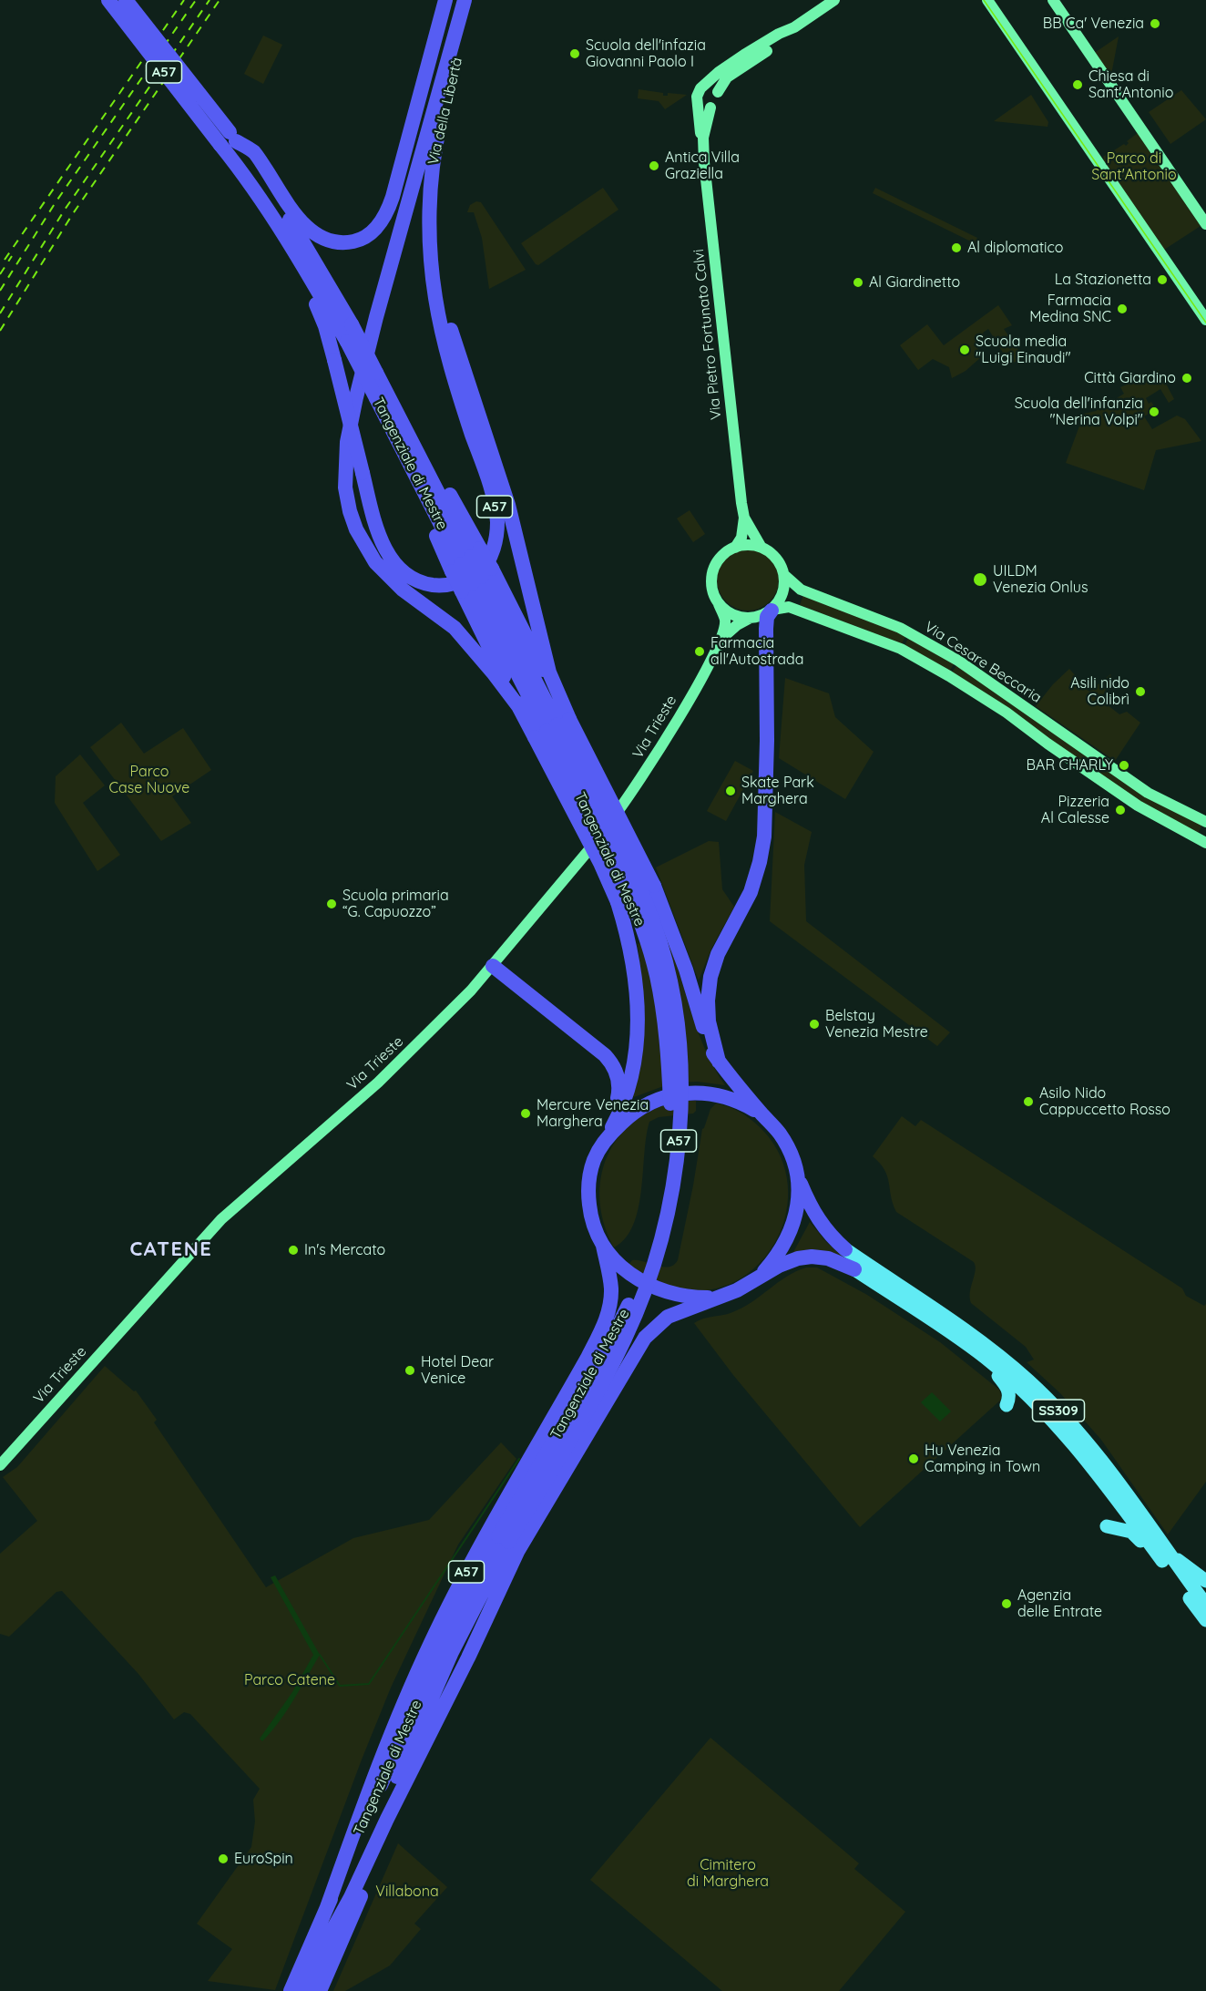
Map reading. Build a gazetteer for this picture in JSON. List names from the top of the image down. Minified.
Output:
{"streets":{"highway":["A57","Via della Libertà","Tangenziale di Mestre","SS309"],"street":["Via Pietro Fortunato Calvi","Via Cesare Beccaria","Via Trieste"]},"crossings":[["A57","Via della Libertà"],["A57","Tangenziale di Mestre"],["Via Pietro Fortunato Calvi","Via Cesare Beccaria"],["Via Pietro Fortunato Calvi","Via Trieste"],["Via Cesare Beccaria","Via Trieste"]],"districts":["CATENE"],"parks":["Parco di Sant'Antonio","Parco Case Nuove","Parco Catene","Cimitero di Marghera","Villabona"],"places":["BB Ca' Venezia","Scuola dell'infazia Giovanni Paolo I","Chiesa di Sant'Antonio","Antica Villa Graziella","Al diplomatico","La Stazionetta","Al Giardinetto","Farmacia Medina SNC","Scuola media \"Luigi Einaudi\"","Città Giardino","Scuola dell'infanzia \"Nerina Volpi\"","UILDM Venezia Onlus","Farmacia all'Autostrada","Asili nido Colibrì","BAR CHARLY","Skate Park Marghera","Pizzeria Al Calesse","Scuola primaria “G. Capuozzo”","Belstay Venezia Mestre","Asilo Nido Cappuccetto Rosso","Mercure Venezia Marghera","In's Mercato","Hotel Dear Venice","Hu Venezia Camping in Town","Agenzia delle Entrate","EuroSpin"]}
